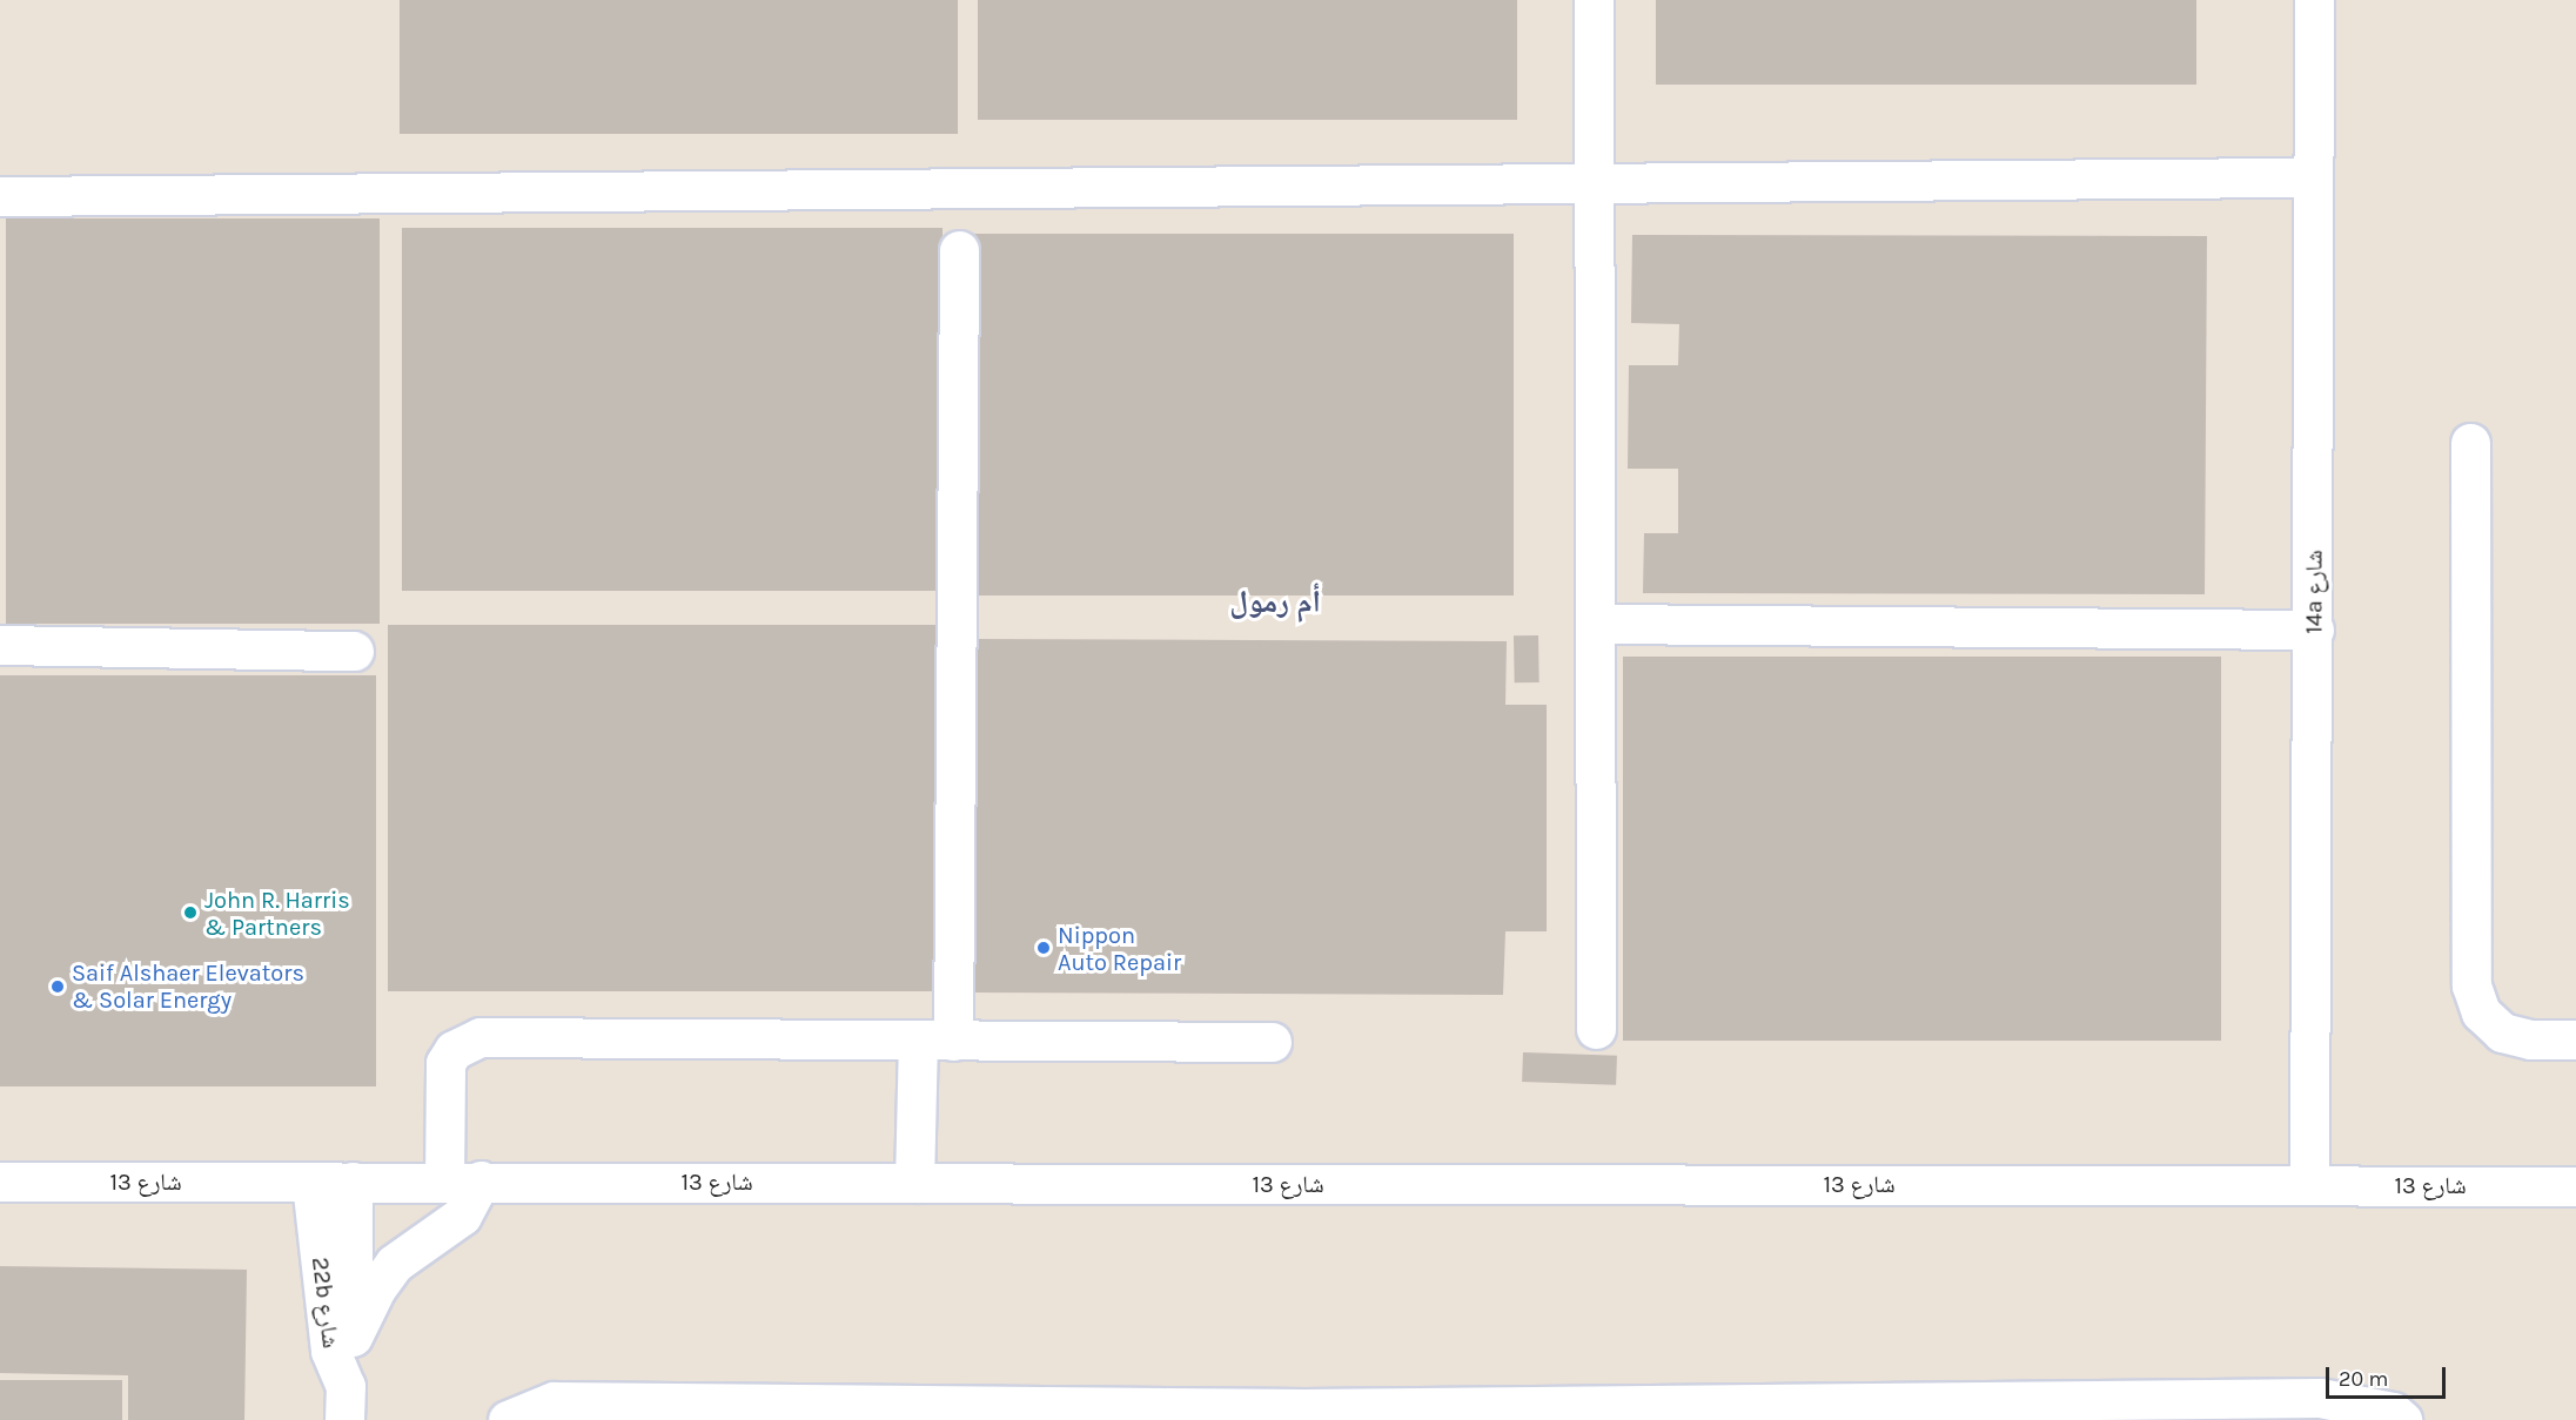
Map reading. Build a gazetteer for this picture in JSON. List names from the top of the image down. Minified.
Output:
{"streets":{"street":["14a شارع","شارع 13","22b شارع"]},"crossings":[["14a شارع","شارع 13"],["شارع 13","22b شارع"]],"districts":["أم رمول"],"places":["John R. Harris & Partners","Nippon Auto Repair","Saif Alshaer Elevators & Solar Energy"],"scale_bar":"20 m"}
